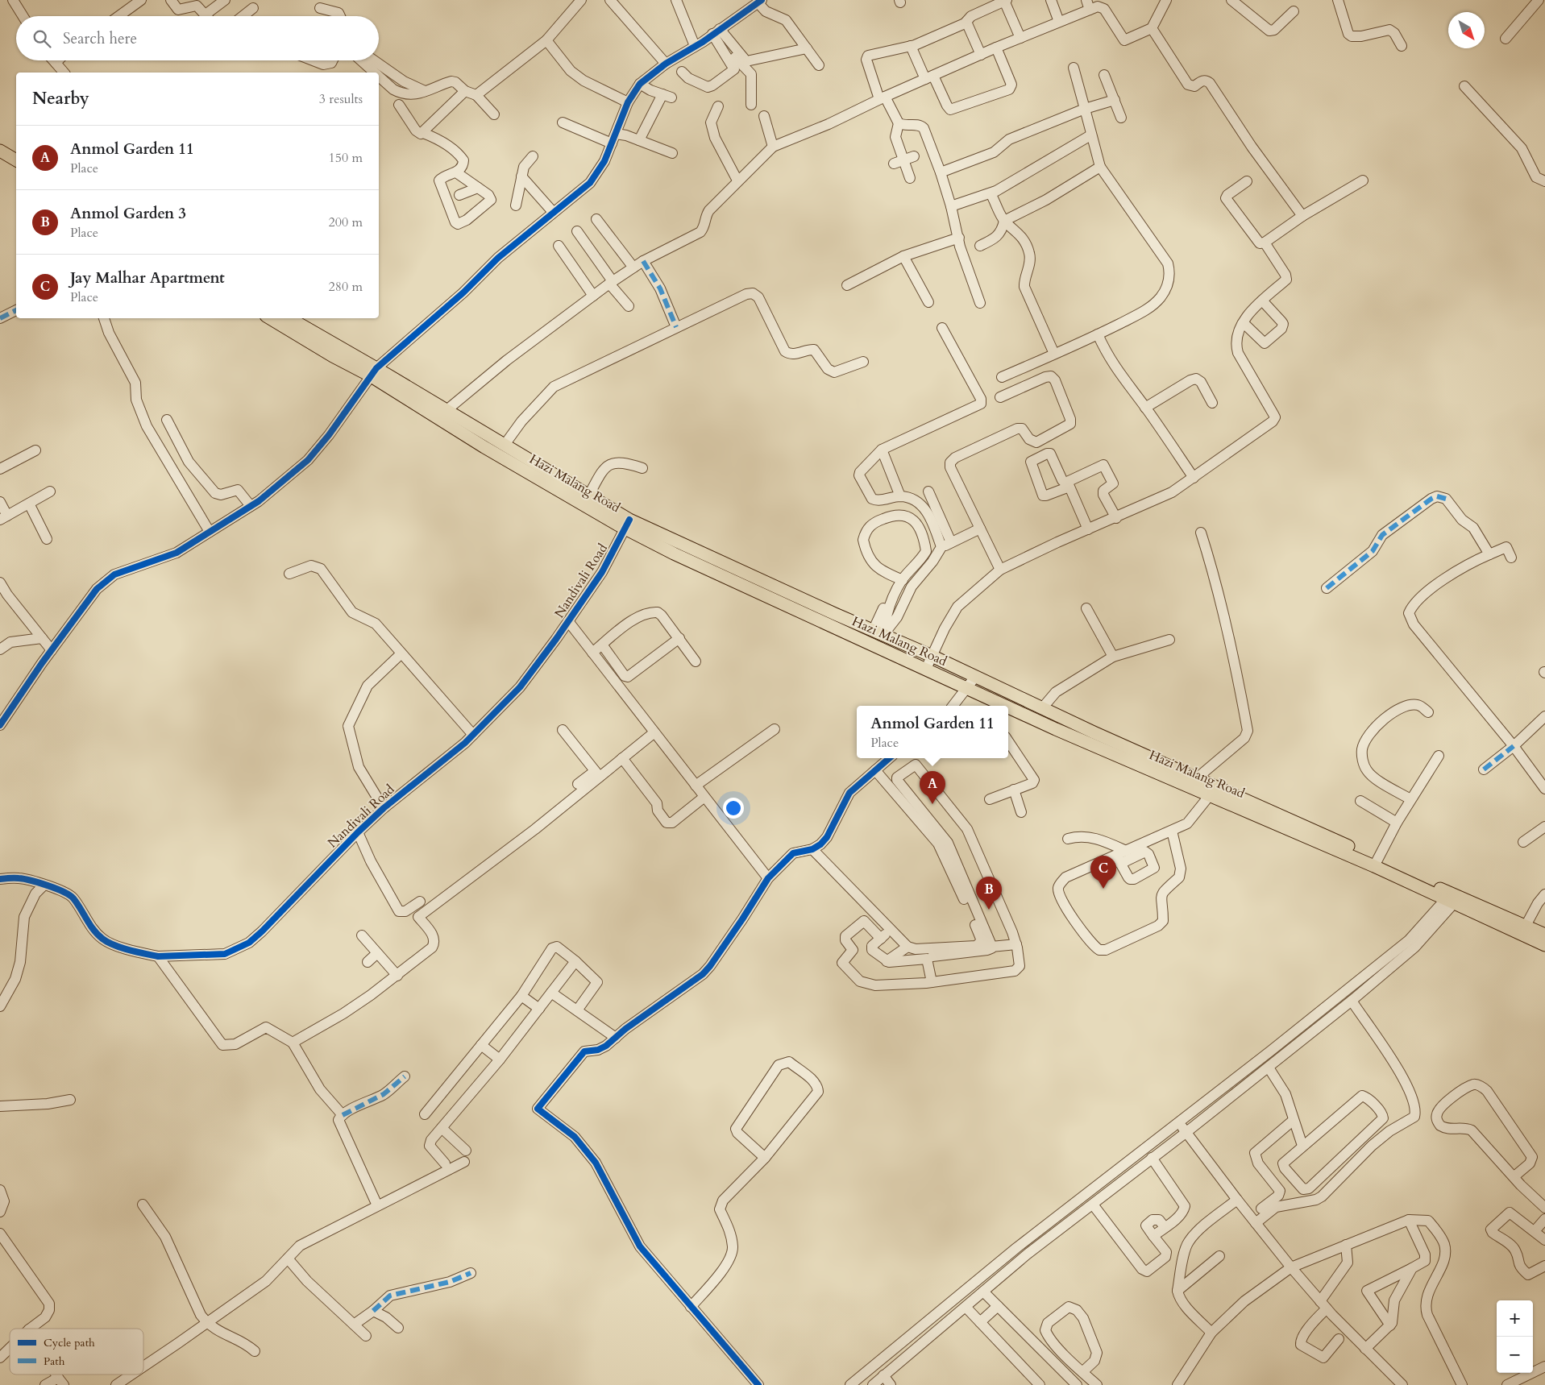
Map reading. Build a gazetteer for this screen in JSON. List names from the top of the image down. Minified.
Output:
{"streets":{"main road":["Hazi Malang Road"],"street":["Nandivali Road"]},"crossings":[["Hazi Malang Road","Nandivali Road"]],"legend":["Cycle path","Path"],"north":"bottom right","page":{"search":"Search here","heading":["Nearby","3 results"],"list":[{"mark":"A","name":"Anmol Garden 11","note":"Place","value":"150 m"},{"mark":"B","name":"Anmol Garden 3","note":"Place","value":"200 m"},{"mark":"C","name":"Jay Malhar Apartment","note":"Place","value":"280 m"}],"popup":["Anmol Garden 11","Place"],"pins":["A","C","B"],"map_buttons":["+","−"]}}
